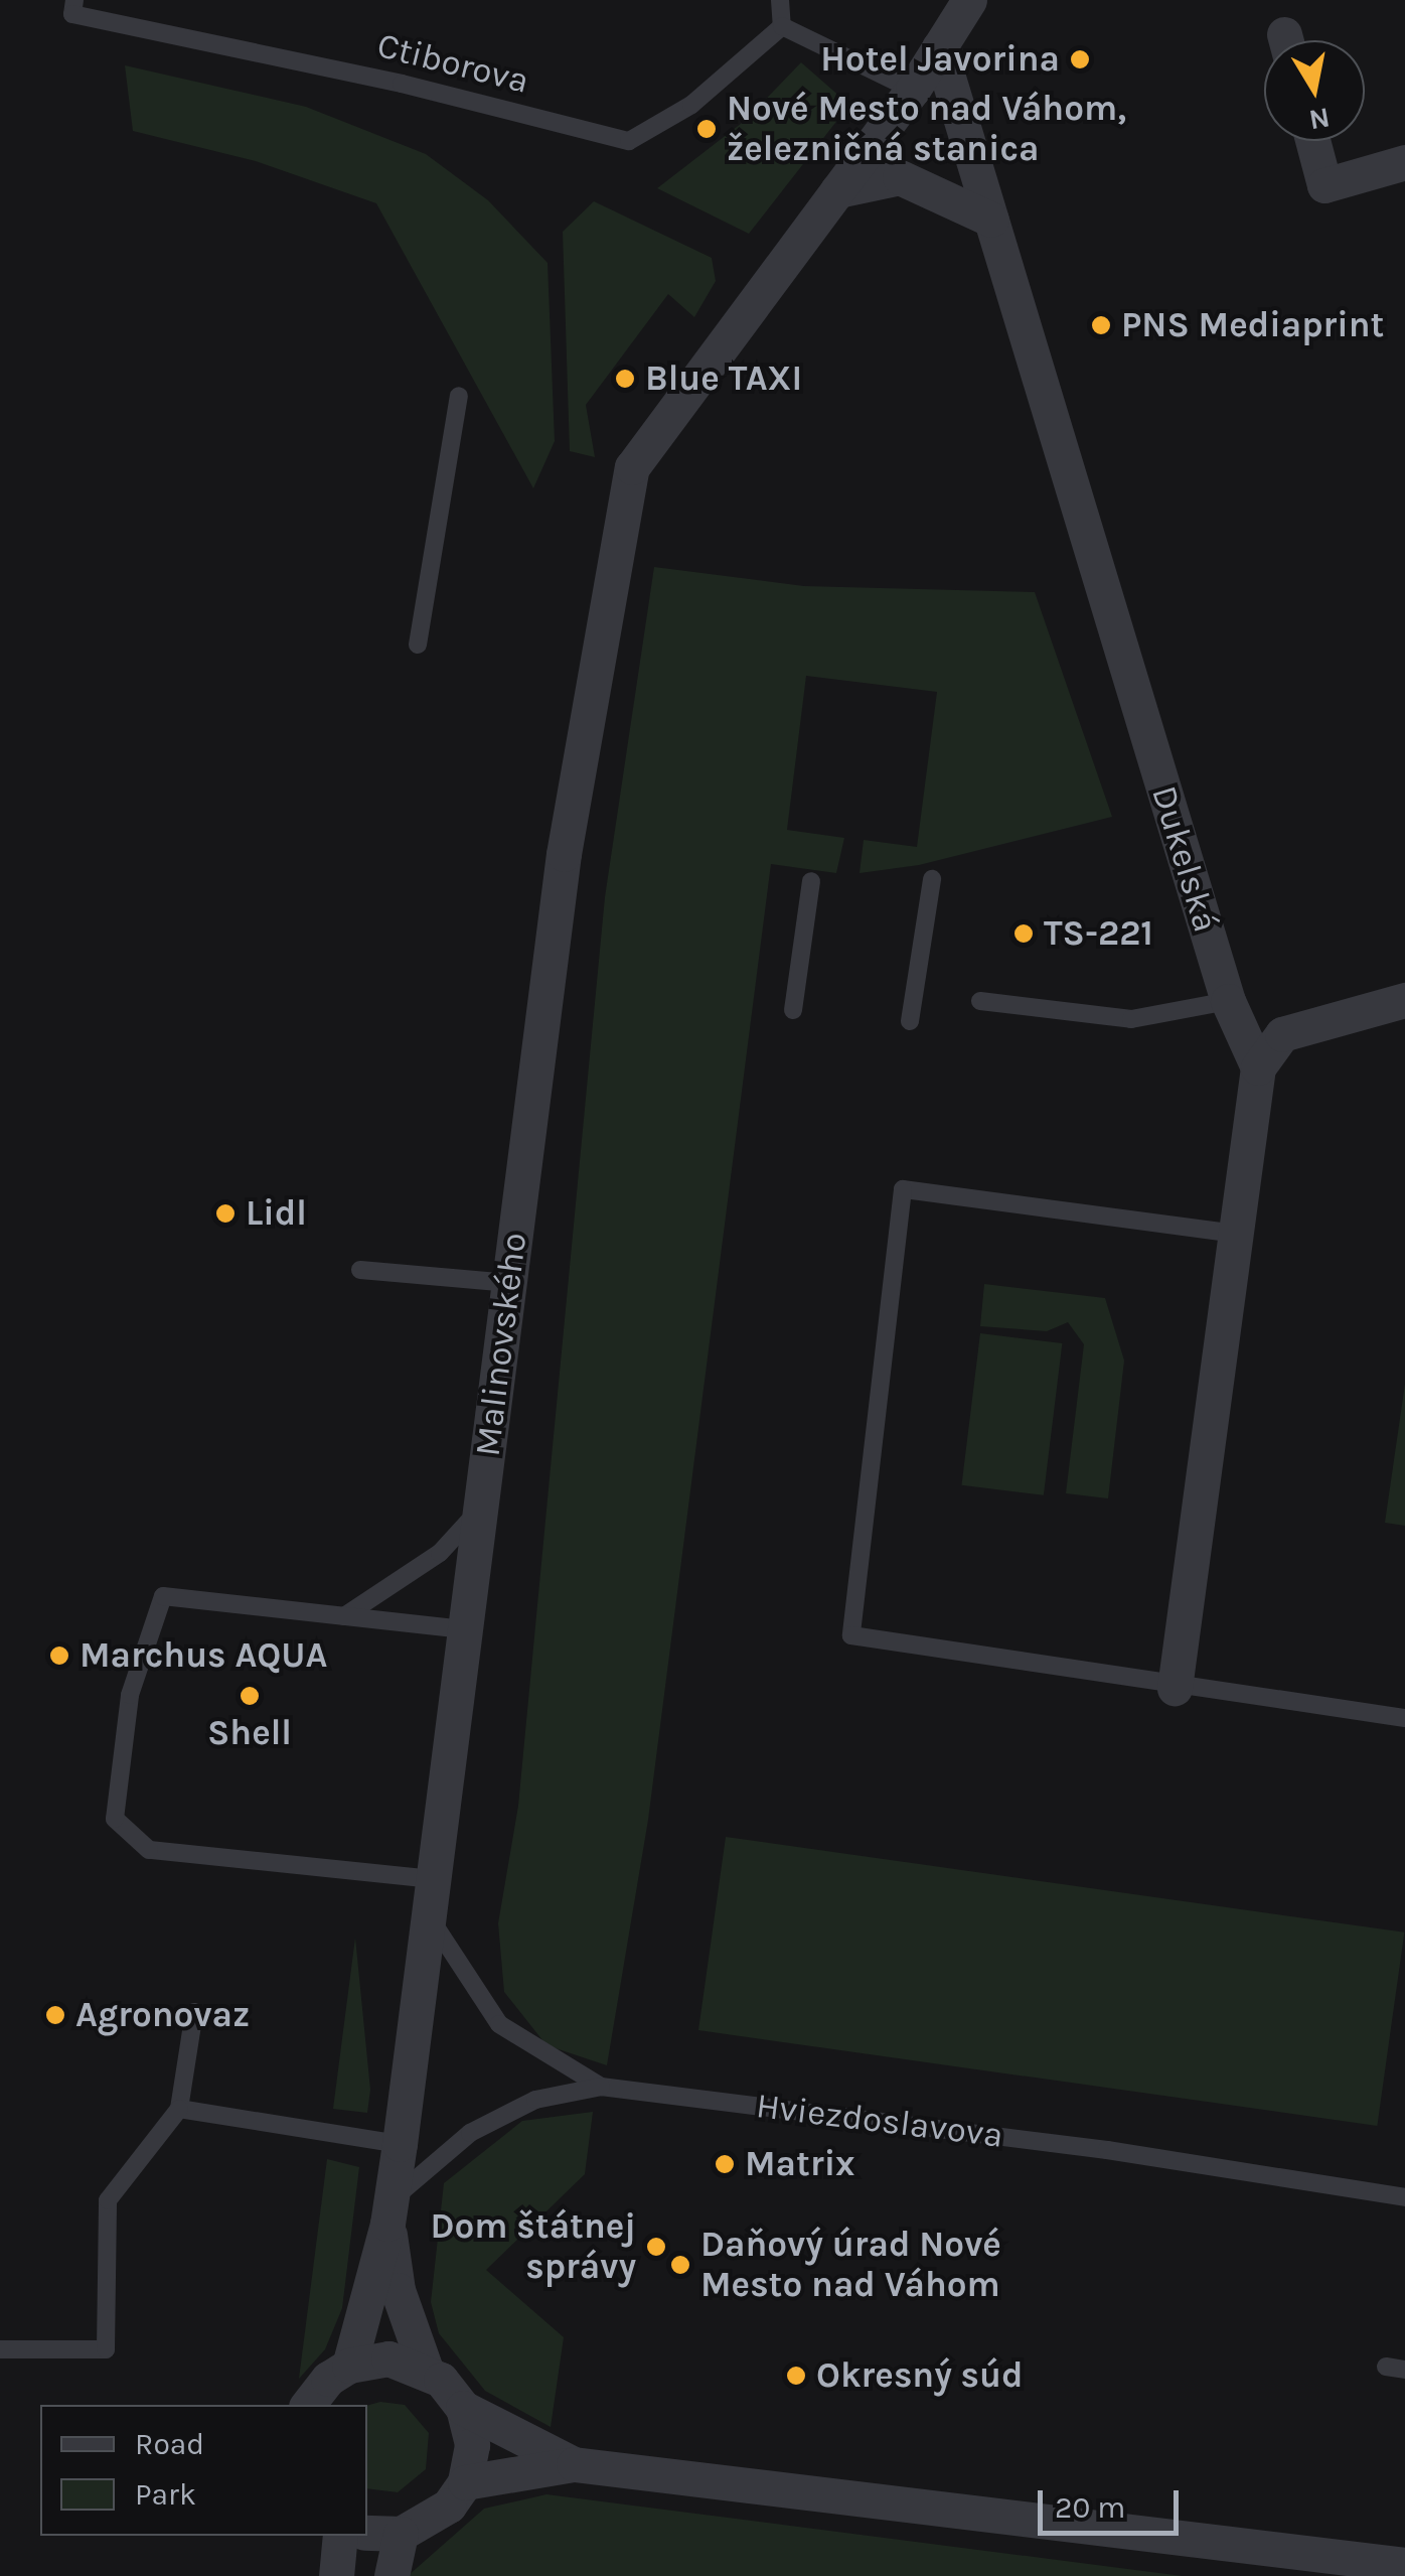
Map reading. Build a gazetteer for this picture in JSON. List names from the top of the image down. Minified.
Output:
{"streets":{"street":["Dukelská","Malinovského"],"lane":["Ctiborova","Hviezdoslavova"]},"crossings":[["Malinovského","Hviezdoslavova"]],"places":["Hotel Javorina","Nové Mesto nad Váhom, železničná stanica","PNS Mediaprint","Blue TAXI","TS-221","Lidl","Marchus AQUA","Shell","Agronovaz","Matrix","Dom štátnej správy","Daňový úrad Nové Mesto nad Váhom","Okresný súd"],"legend":["Road","Park"],"scale_bar":"20 m","north":"bottom"}
